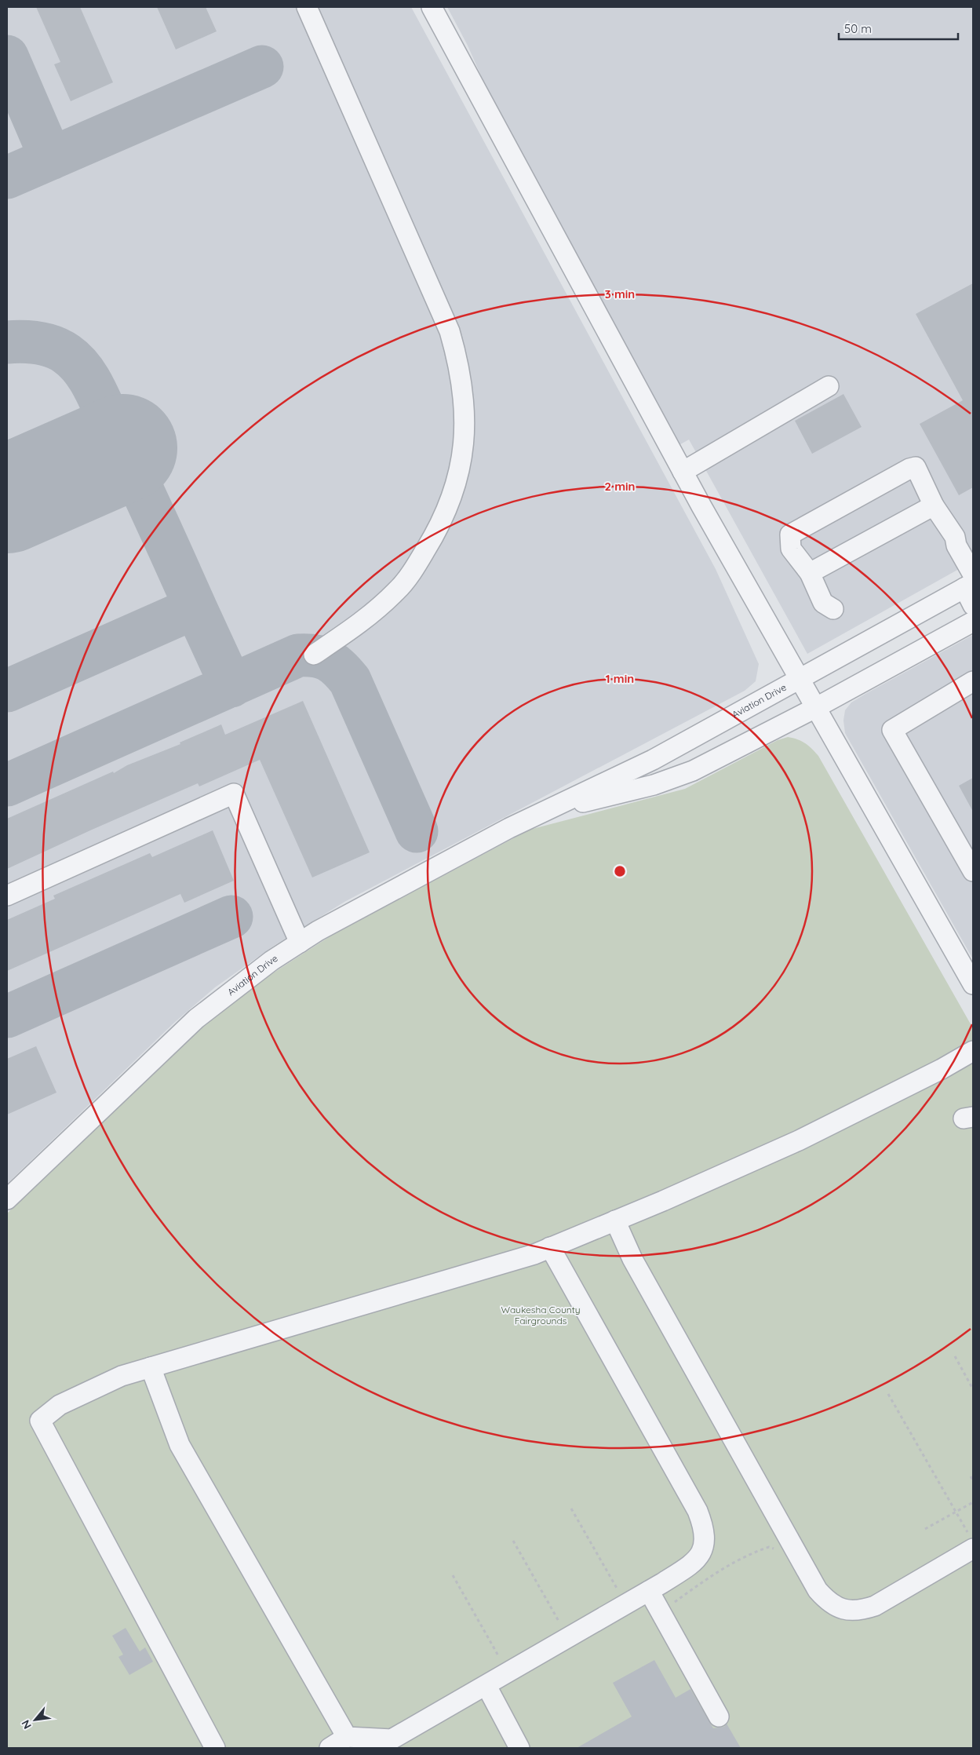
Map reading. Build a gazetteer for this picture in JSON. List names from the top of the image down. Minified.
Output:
{"streets":{"street":["Aviation Drive"]},"parks":["Waukesha County Fairgrounds"],"scale_bar":"50 m","north":"bottom left","rings":["3 min","2 min","1 min"]}
